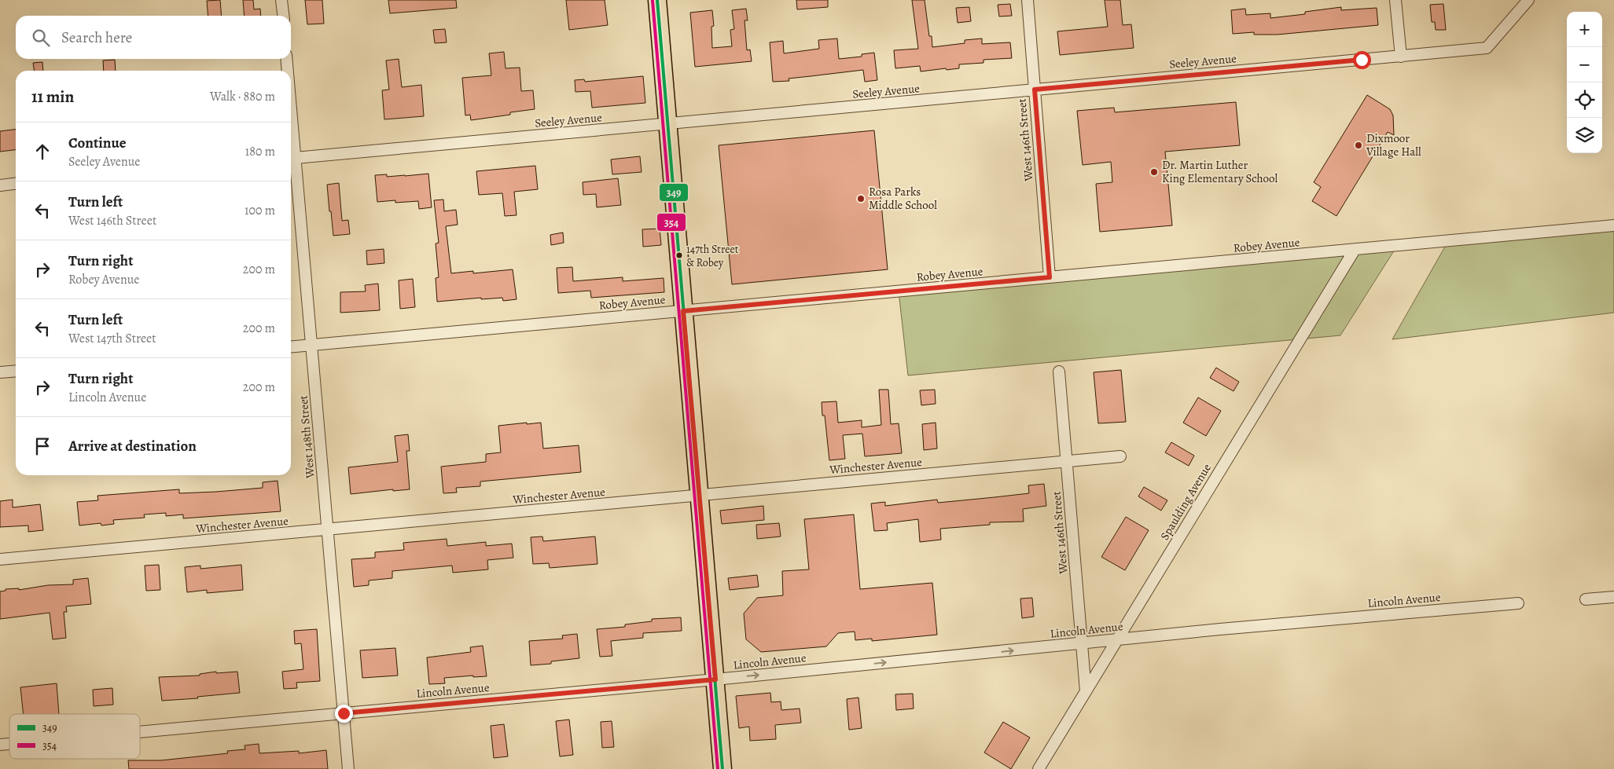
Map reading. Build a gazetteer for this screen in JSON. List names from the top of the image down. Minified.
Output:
{"streets":{"street":["Seeley Avenue","West 146th Street","Robey Avenue","West 148th Street","Winchester Avenue","Spaulding Avenue","Lincoln Avenue"]},"crossings":[["Seeley Avenue","West 146th Street"],["Seeley Avenue","West 148th Street"],["West 146th Street","Robey Avenue"],["West 146th Street","Winchester Avenue"],["West 146th Street","Spaulding Avenue"],["West 146th Street","Lincoln Avenue"],["Robey Avenue","West 148th Street"],["Robey Avenue","Spaulding Avenue"],["West 148th Street","Winchester Avenue"],["West 148th Street","Lincoln Avenue"],["Spaulding Avenue","Lincoln Avenue"]],"places":["Dixmoor Village Hall","Dr. Martin Luther King Elementary School","Rosa Parks Middle School","147th Street & Robey"],"lines":["transit line 349","transit line 354"],"legend":["349","354"],"page":{"map_buttons":["+","−"],"search":"Search here","heading":["11 min","Walk · 880 m"],"list":[["Continue","Seeley Avenue","180 m"],["Turn left","West 146th Street","100 m"],["Turn right","Robey Avenue","200 m"],["Turn left","West 147th Street","200 m"],["Turn right","Lincoln Avenue","200 m"],"Arrive at destination"]}}
